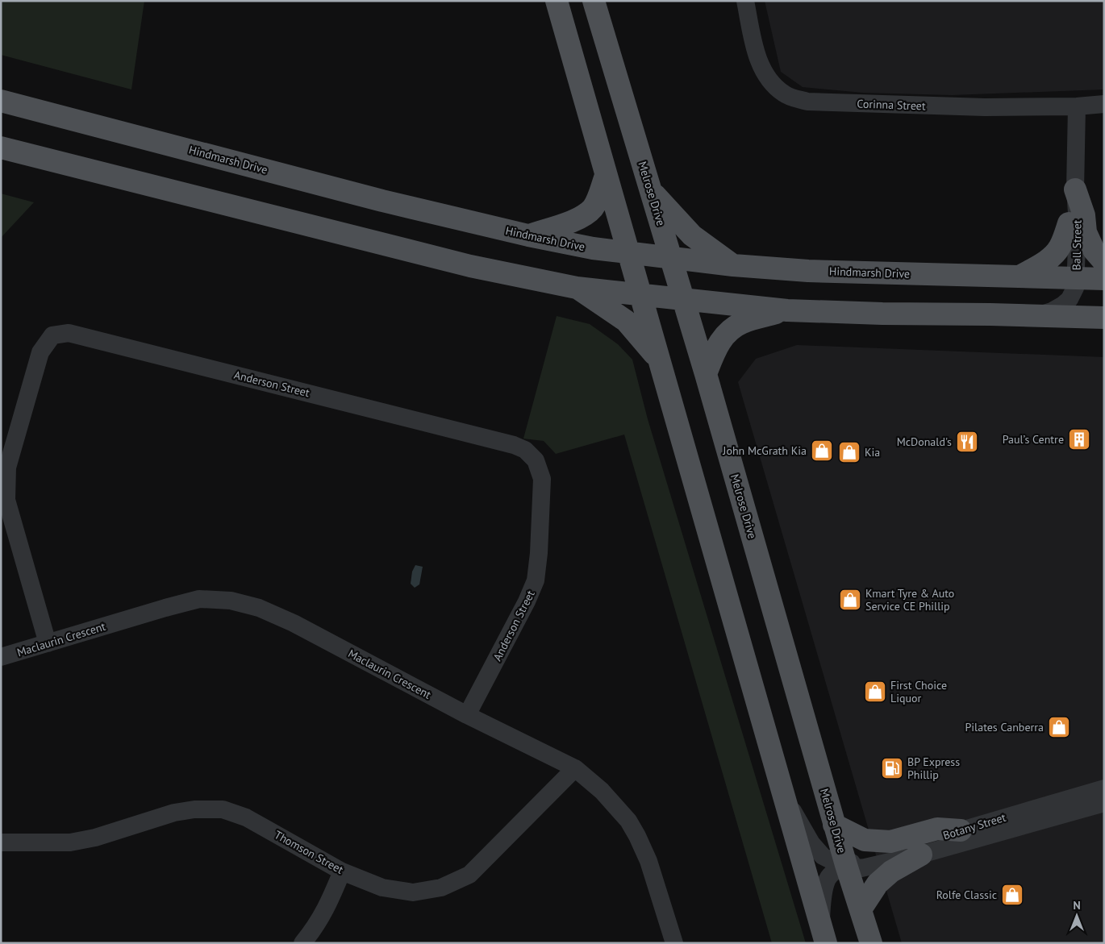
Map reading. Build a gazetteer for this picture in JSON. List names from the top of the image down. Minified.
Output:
{"streets":{"main road":["Hindmarsh Drive","Melrose Drive"],"street":["Corinna Street","Ball Street","Anderson Street","Maclaurin Crescent","Botany Street","Thomson Street"]},"crossings":[["Corinna Street","Ball Street"],["Hindmarsh Drive","Melrose Drive"],["Hindmarsh Drive","Ball Street"],["Melrose Drive","Botany Street"],["Anderson Street","Maclaurin Crescent"],["Maclaurin Crescent","Thomson Street"]],"places":{"building":["Paul’s Centre"],"restaurant":["McDonald's"],"shop":["John McGrath Kia","Kia","Kmart Tyre & Auto Service CE Phillip","First Choice Liquor","Pilates Canberra","Rolfe Classic"],"fuel station":["BP Express Phillip"]},"north":"top"}
